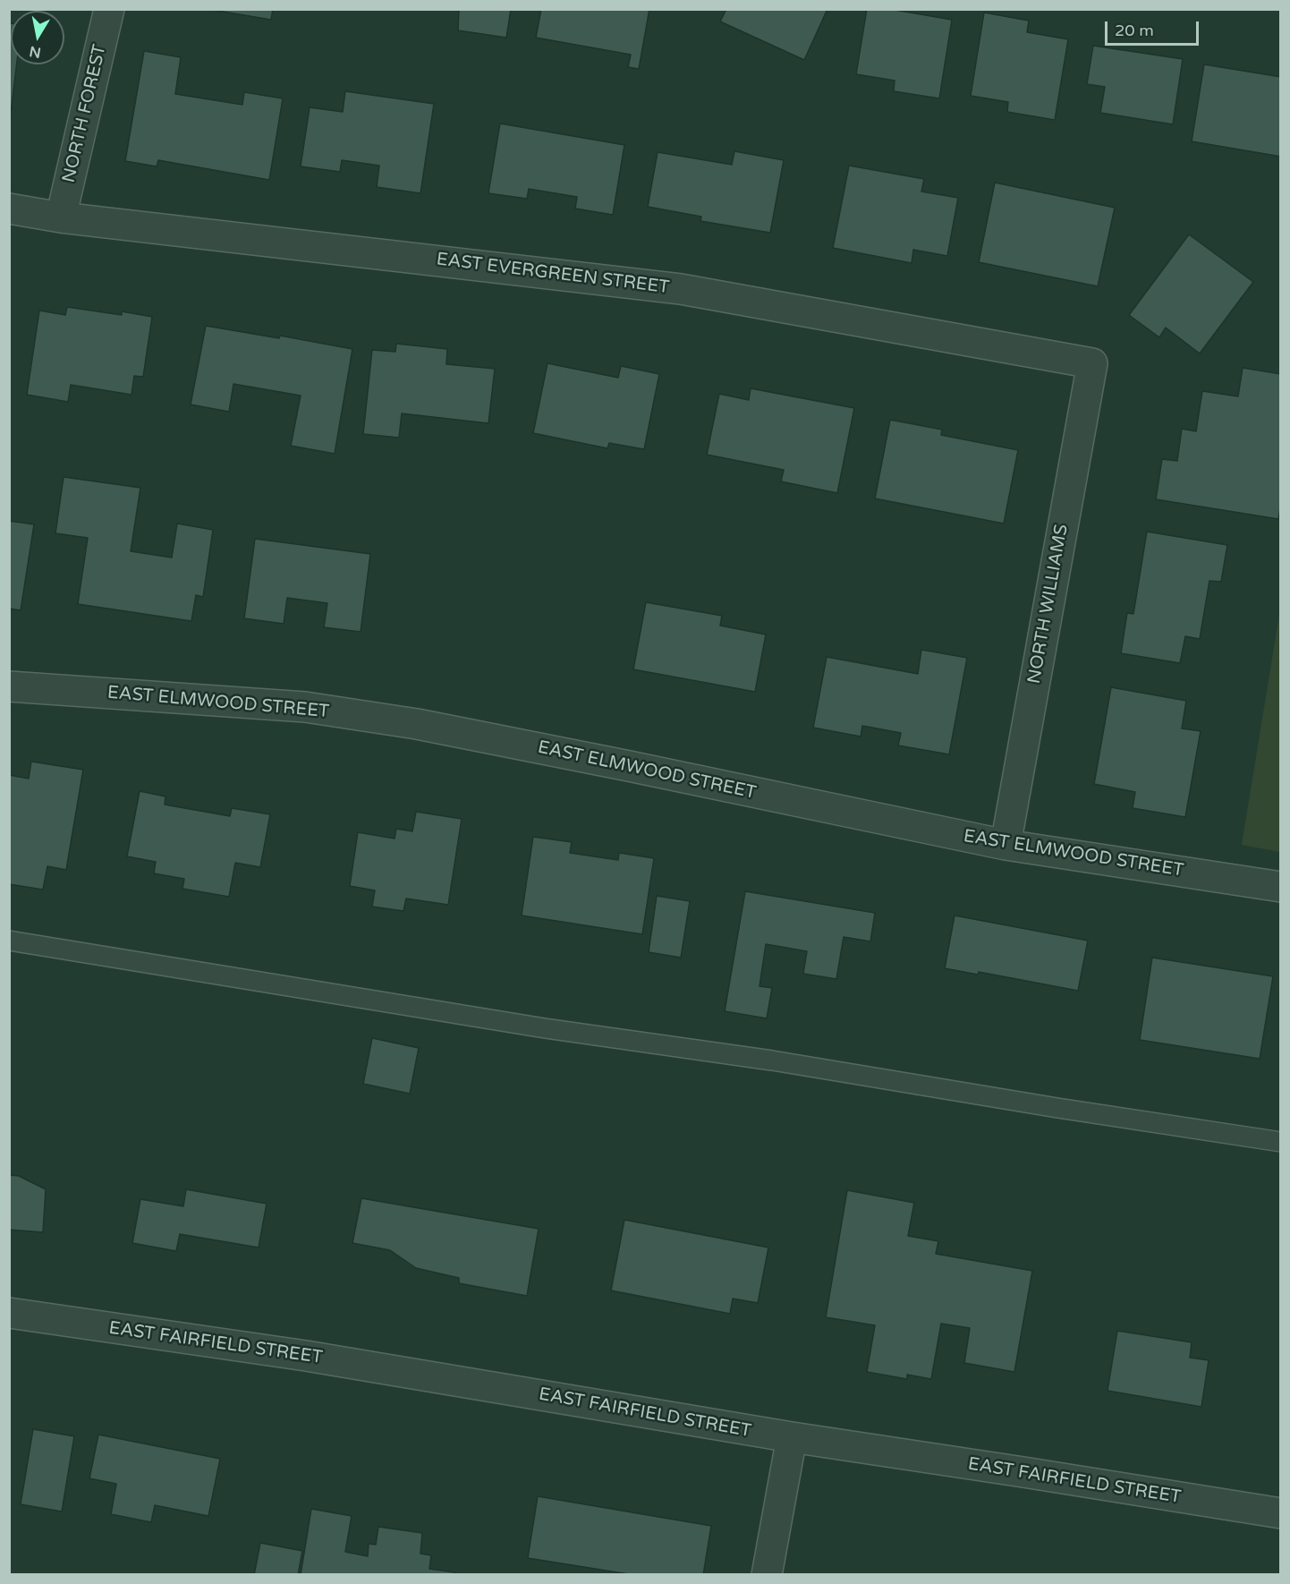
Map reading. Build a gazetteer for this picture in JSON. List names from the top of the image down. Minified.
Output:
{"streets":{"street":["NORTH FOREST","EAST EVERGREEN STREET","NORTH WILLIAMS","EAST ELMWOOD STREET","EAST FAIRFIELD STREET"]},"crossings":[["NORTH FOREST","EAST EVERGREEN STREET"],["EAST EVERGREEN STREET","NORTH WILLIAMS"],["NORTH WILLIAMS","EAST ELMWOOD STREET"]],"scale_bar":"20 m","north":"bottom"}
